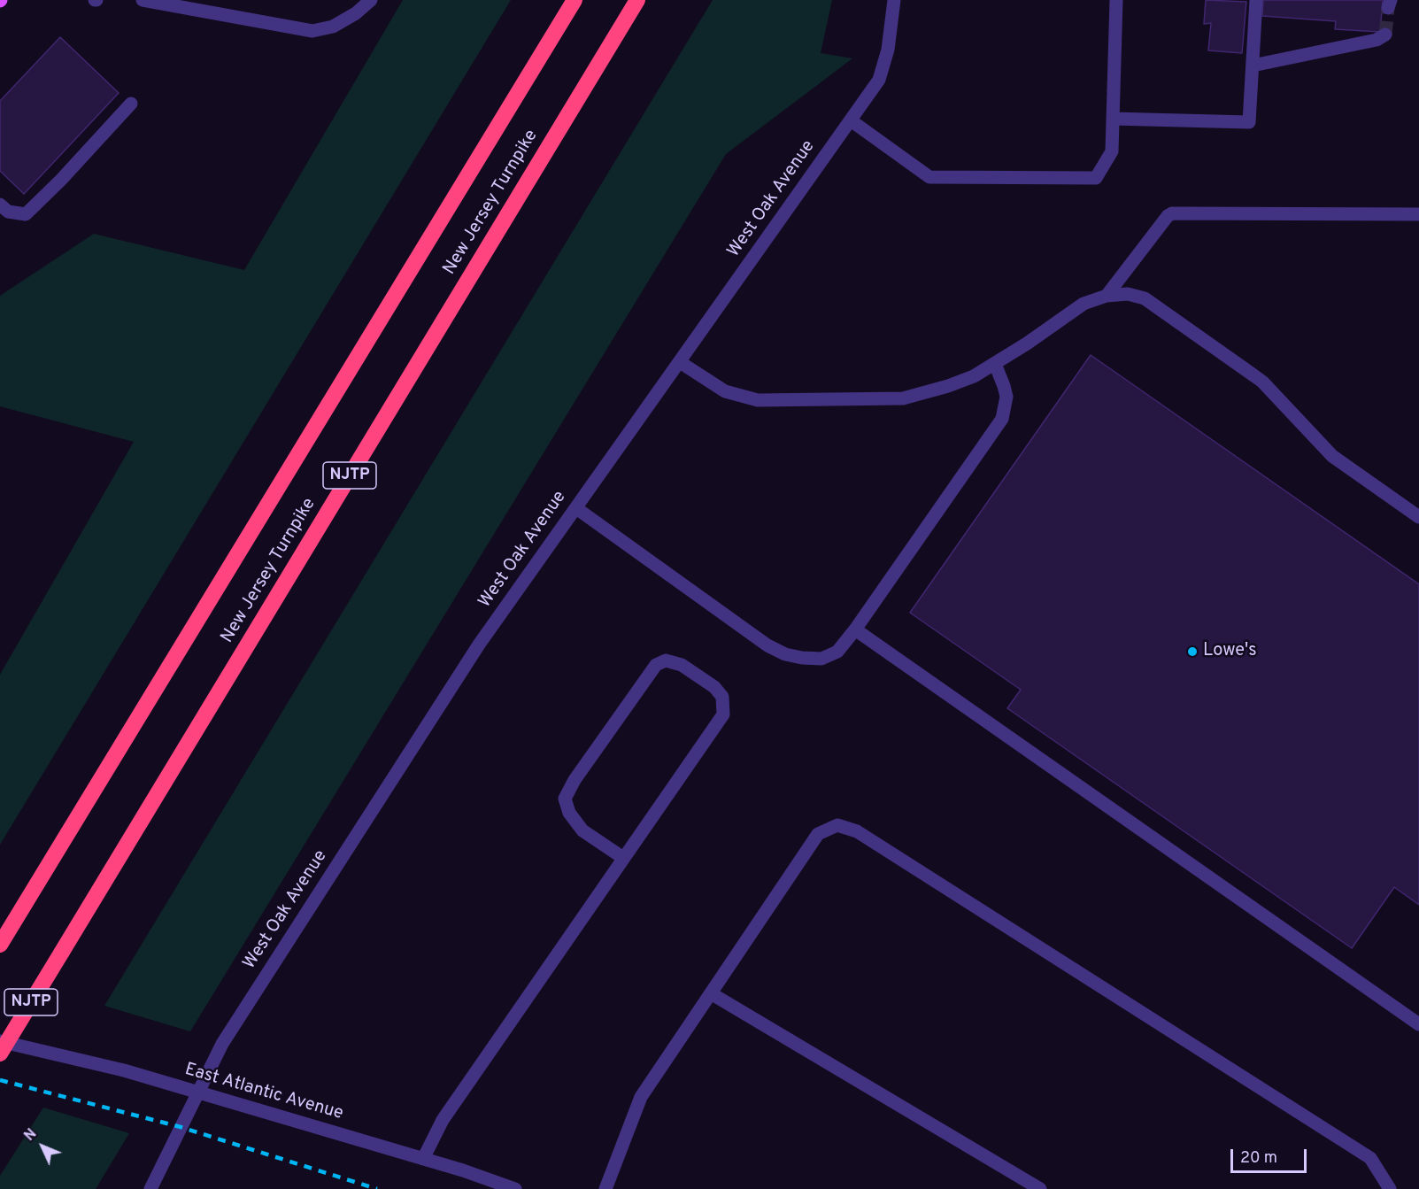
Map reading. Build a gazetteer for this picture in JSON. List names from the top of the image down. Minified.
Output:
{"streets":{"highway":["New Jersey Turnpike","NJTP"],"street":["West Oak Avenue","East Atlantic Avenue"]},"crossings":[["West Oak Avenue","East Atlantic Avenue"]],"places":["Lowe's"],"scale_bar":"20 m","north":"top left"}
